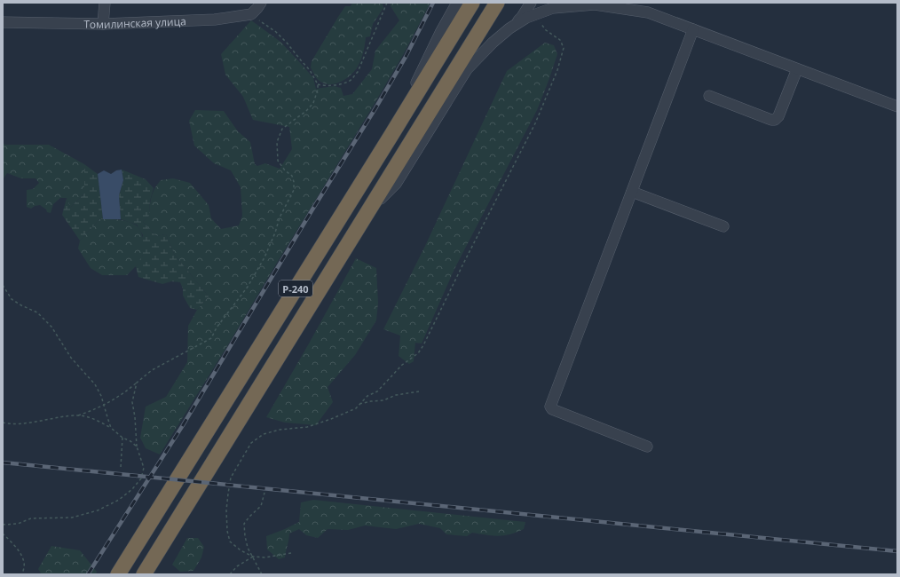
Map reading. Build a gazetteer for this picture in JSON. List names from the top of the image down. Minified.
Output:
{"streets":{"highway":["Р-240"],"street":["Томилинская улица"]}}
